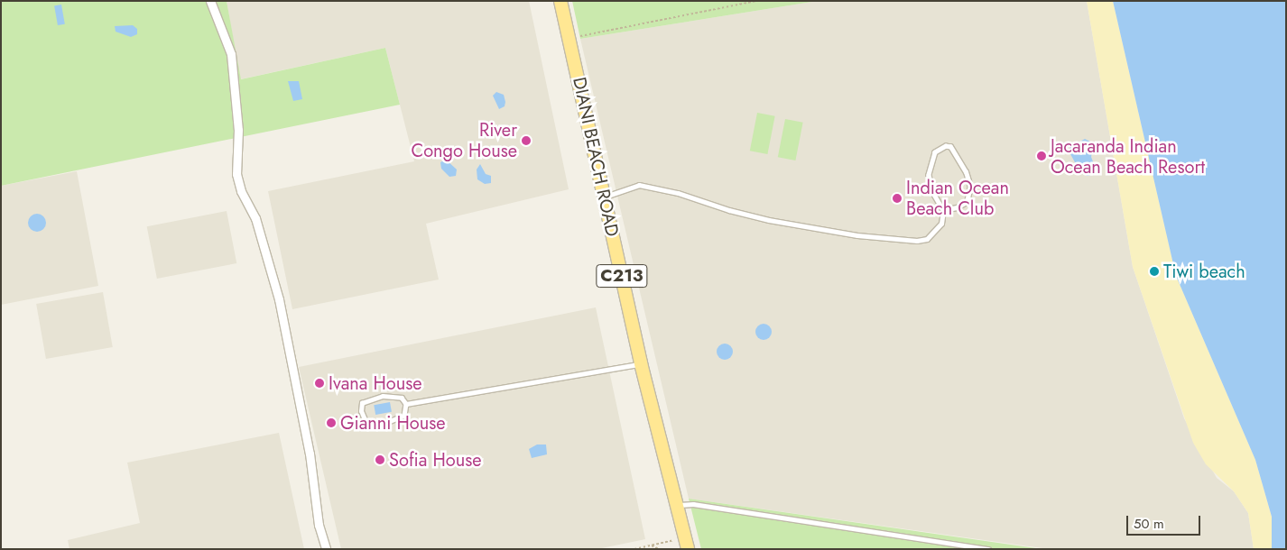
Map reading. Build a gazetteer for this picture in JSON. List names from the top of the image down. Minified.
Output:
{"streets":{"main road":["DIANI BEACH ROAD","C213"]},"places":["River Congo House","Jacaranda Indian Ocean Beach Resort","Indian Ocean Beach Club","Tiwi beach","Ivana House","Gianni House","Sofia House"],"scale_bar":"50 m"}
